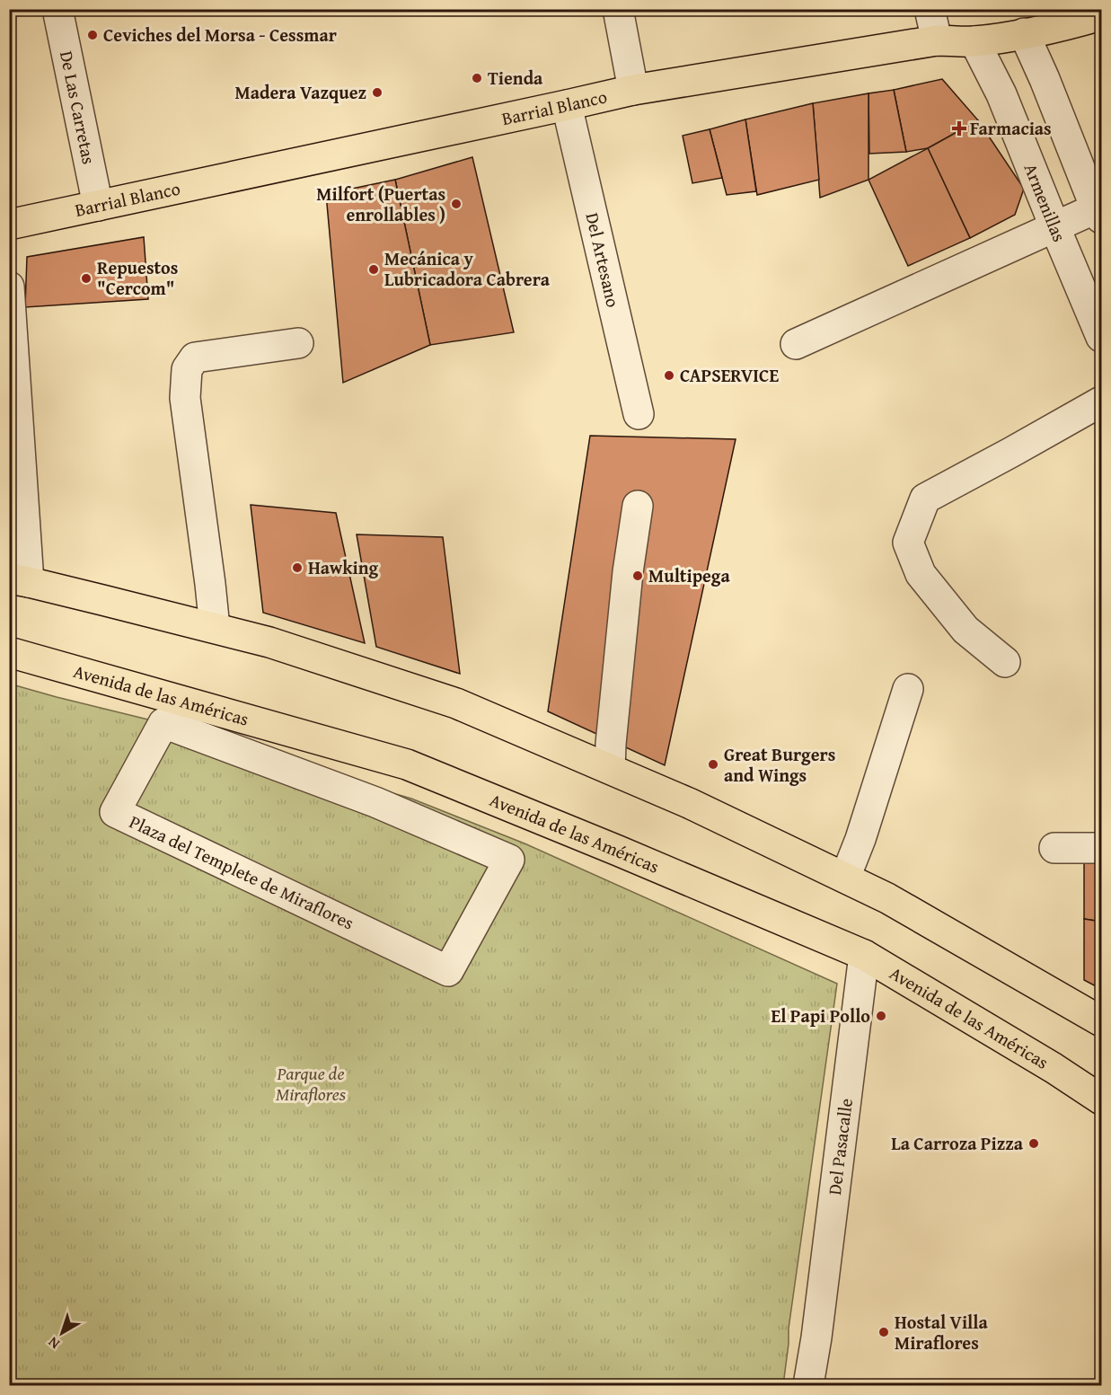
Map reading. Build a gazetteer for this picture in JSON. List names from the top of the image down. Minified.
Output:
{"streets":{"main road":["Barrial Blanco","Avenida de las Américas"],"street":["De Las Carretas","Armenillas","Del Artesano","Plaza del Templete de Miraflores","Del Pasacalle"]},"crossings":[["De Las Carretas","Barrial Blanco"],["Barrial Blanco","Armenillas"],["Barrial Blanco","Del Artesano"],["Avenida de las Américas","Del Pasacalle"]],"parks":["Parque de Miraflores"],"places":{"other":["Ceviches del Morsa - Cessmar","Tienda","Madera Vazquez","Milfort (Puertas enrollables )","Mecánica y Lubricadora Cabrera","Repuestos \"Cercom\"","CAPSERVICE","Hawking","Multipega","Great Burgers and Wings","El Papi Pollo","La Carroza Pizza","Hostal Villa Miraflores"],"health":["Farmacias"]},"north":"bottom left"}
